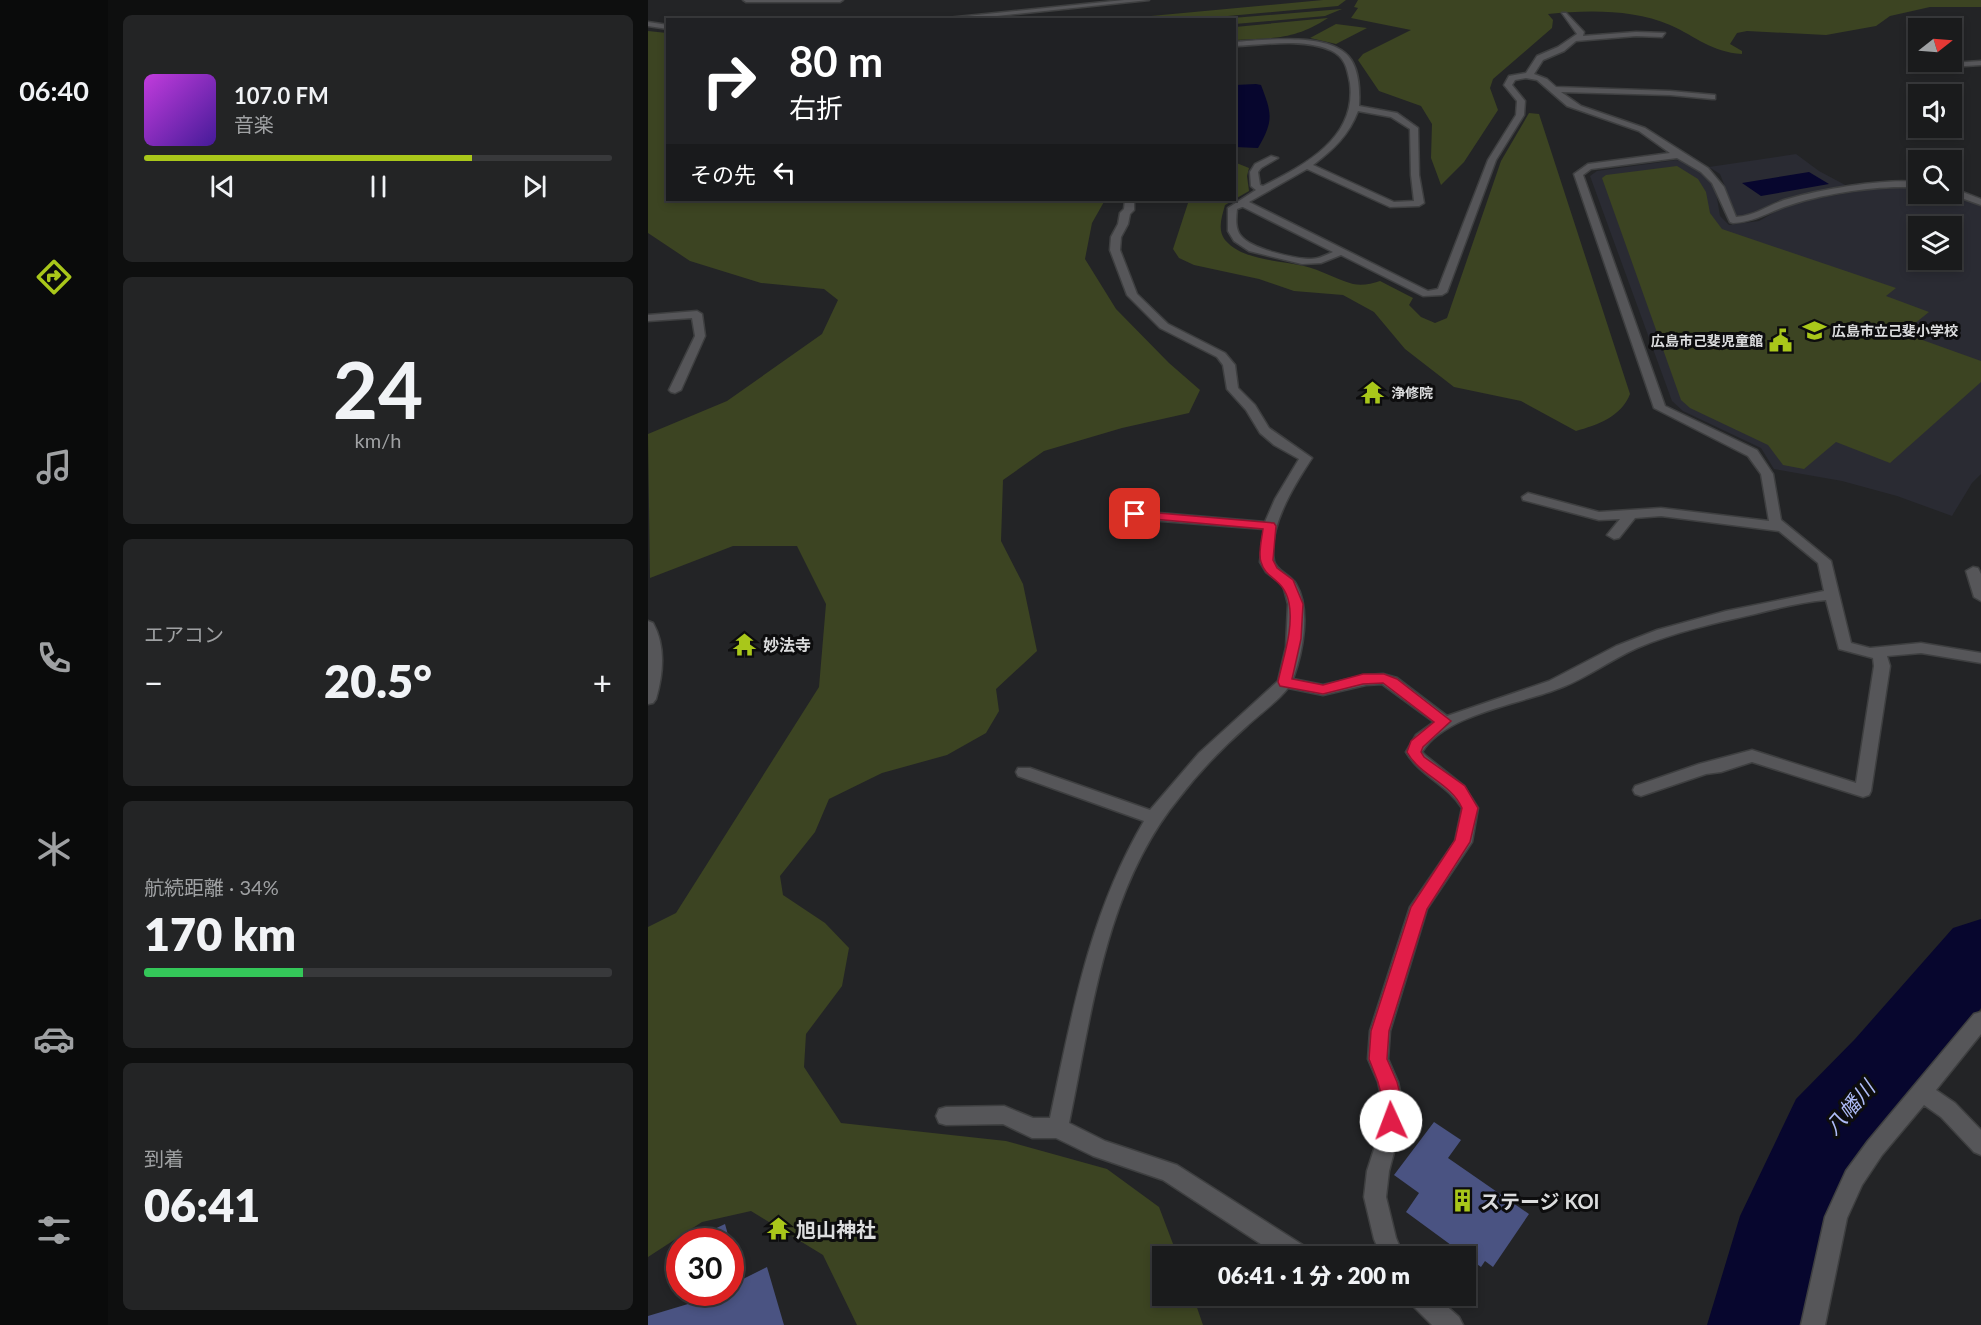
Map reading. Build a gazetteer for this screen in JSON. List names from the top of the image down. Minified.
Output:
{"water":["八幡川"],"places":{"school or university":["広島市立己斐小学校"],"public building":["広島市己斐児童館"],"temple":["浄修院","妙法寺","旭山神社"],"building":["ステージ KOI"]},"north":"right","page":{"tabs":"06:40","turn":["80 m","右折"],"song":["107.0 FM","音楽"],"then":"その先","tile":[["24","km/h"],"エアコン",["航続距離 · 34%","170 km"],["到着","06:41"]],"heat":["−","20.5°","+"],"limit":"30","trip":"06:41 · 1 分 · 200 m"}}
